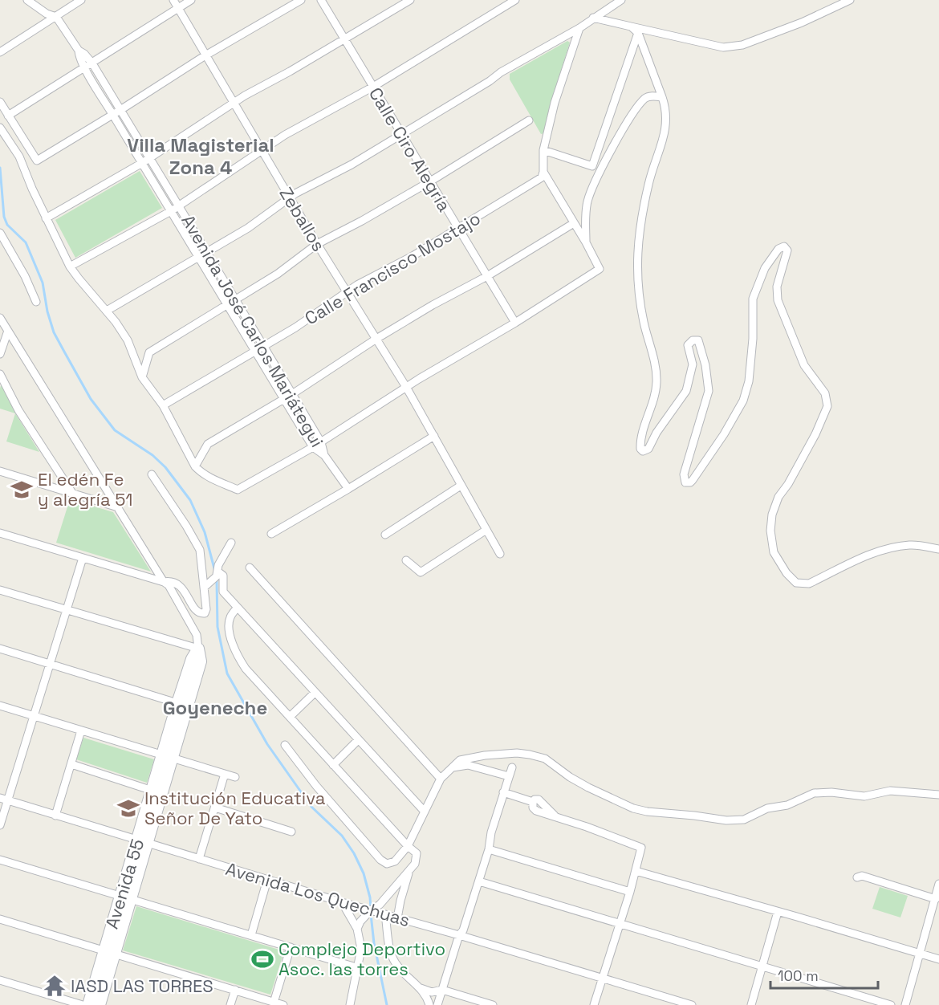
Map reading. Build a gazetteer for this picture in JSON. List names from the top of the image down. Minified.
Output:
{"streets":{"street":["Calle Ciro Alegría","Zeballos","Calle Francisco Mostajo","Avenida José Carlos Mariátegui","Avenida 55","Avenida Los Quechuas"]},"crossings":[["Calle Ciro Alegría","Calle Francisco Mostajo"],["Zeballos","Calle Francisco Mostajo"],["Calle Francisco Mostajo","Avenida José Carlos Mariátegui"],["Avenida 55","Avenida Los Quechuas"]],"districts":["Villa Magisterial Zona 4","Goyeneche"],"places":{"school or university":["El edén Fe y alegría 51","Institución Educativa Señor De Yato"],"sports":["Complejo Deportivo Asoc. las torres"],"temple":["IASD LAS TORRES"]},"scale_bar":"100 m"}
